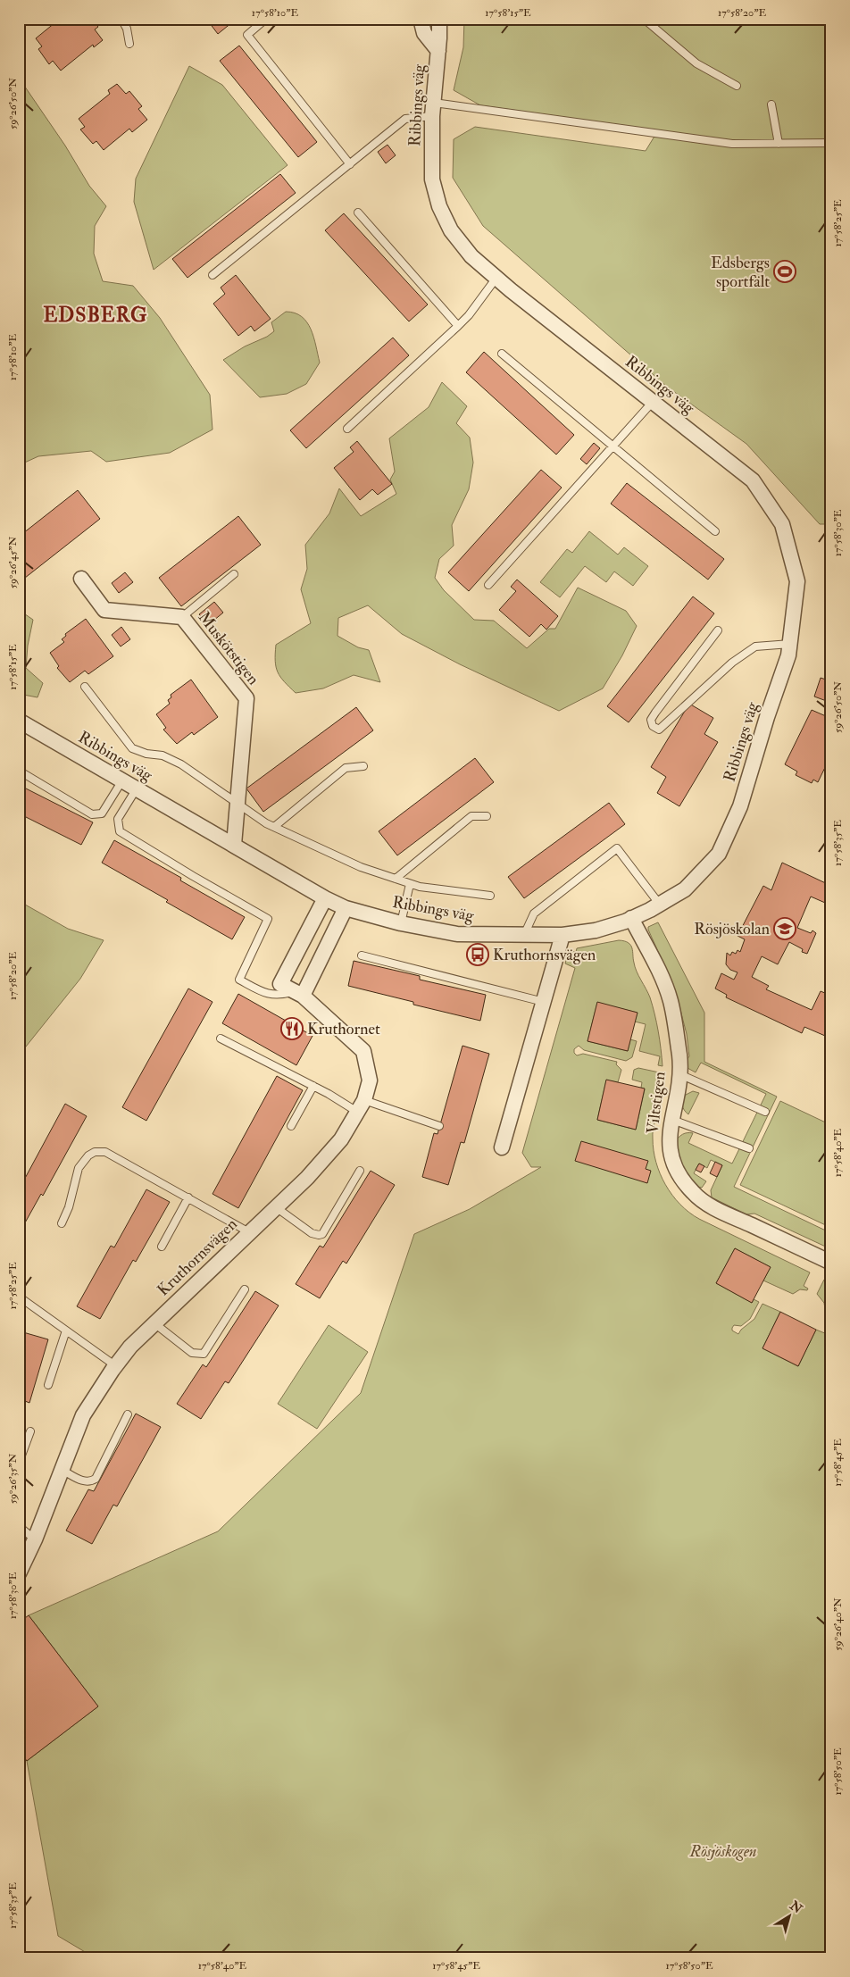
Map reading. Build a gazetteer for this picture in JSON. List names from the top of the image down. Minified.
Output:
{"streets":{"street":["Ribbings väg","Muskötstigen","Viltstigen","Kruthornsvägen"]},"crossings":[["Ribbings väg","Muskötstigen"],["Ribbings väg","Viltstigen"],["Ribbings väg","Kruthornsvägen"]],"districts":["EDSBERG"],"parks":["Rösjöskogen"],"places":{"sports":["Edsbergs sportfält"],"school or university":["Rösjöskolan"],"bus stop":["Kruthornsvägen"],"restaurant":["Kruthornet"]},"north":"top right","coordinates":["17°58'10\"E","17°58'15\"E","17°58'20\"E","59°26'50\"N","17°58'25\"E","17°58'30\"E","59°26'45\"N","17°58'35\"E","17°58'40\"E","17°58'45\"E","59°26'35\"N","59°26'40\"N","17°58'50\"E"]}
